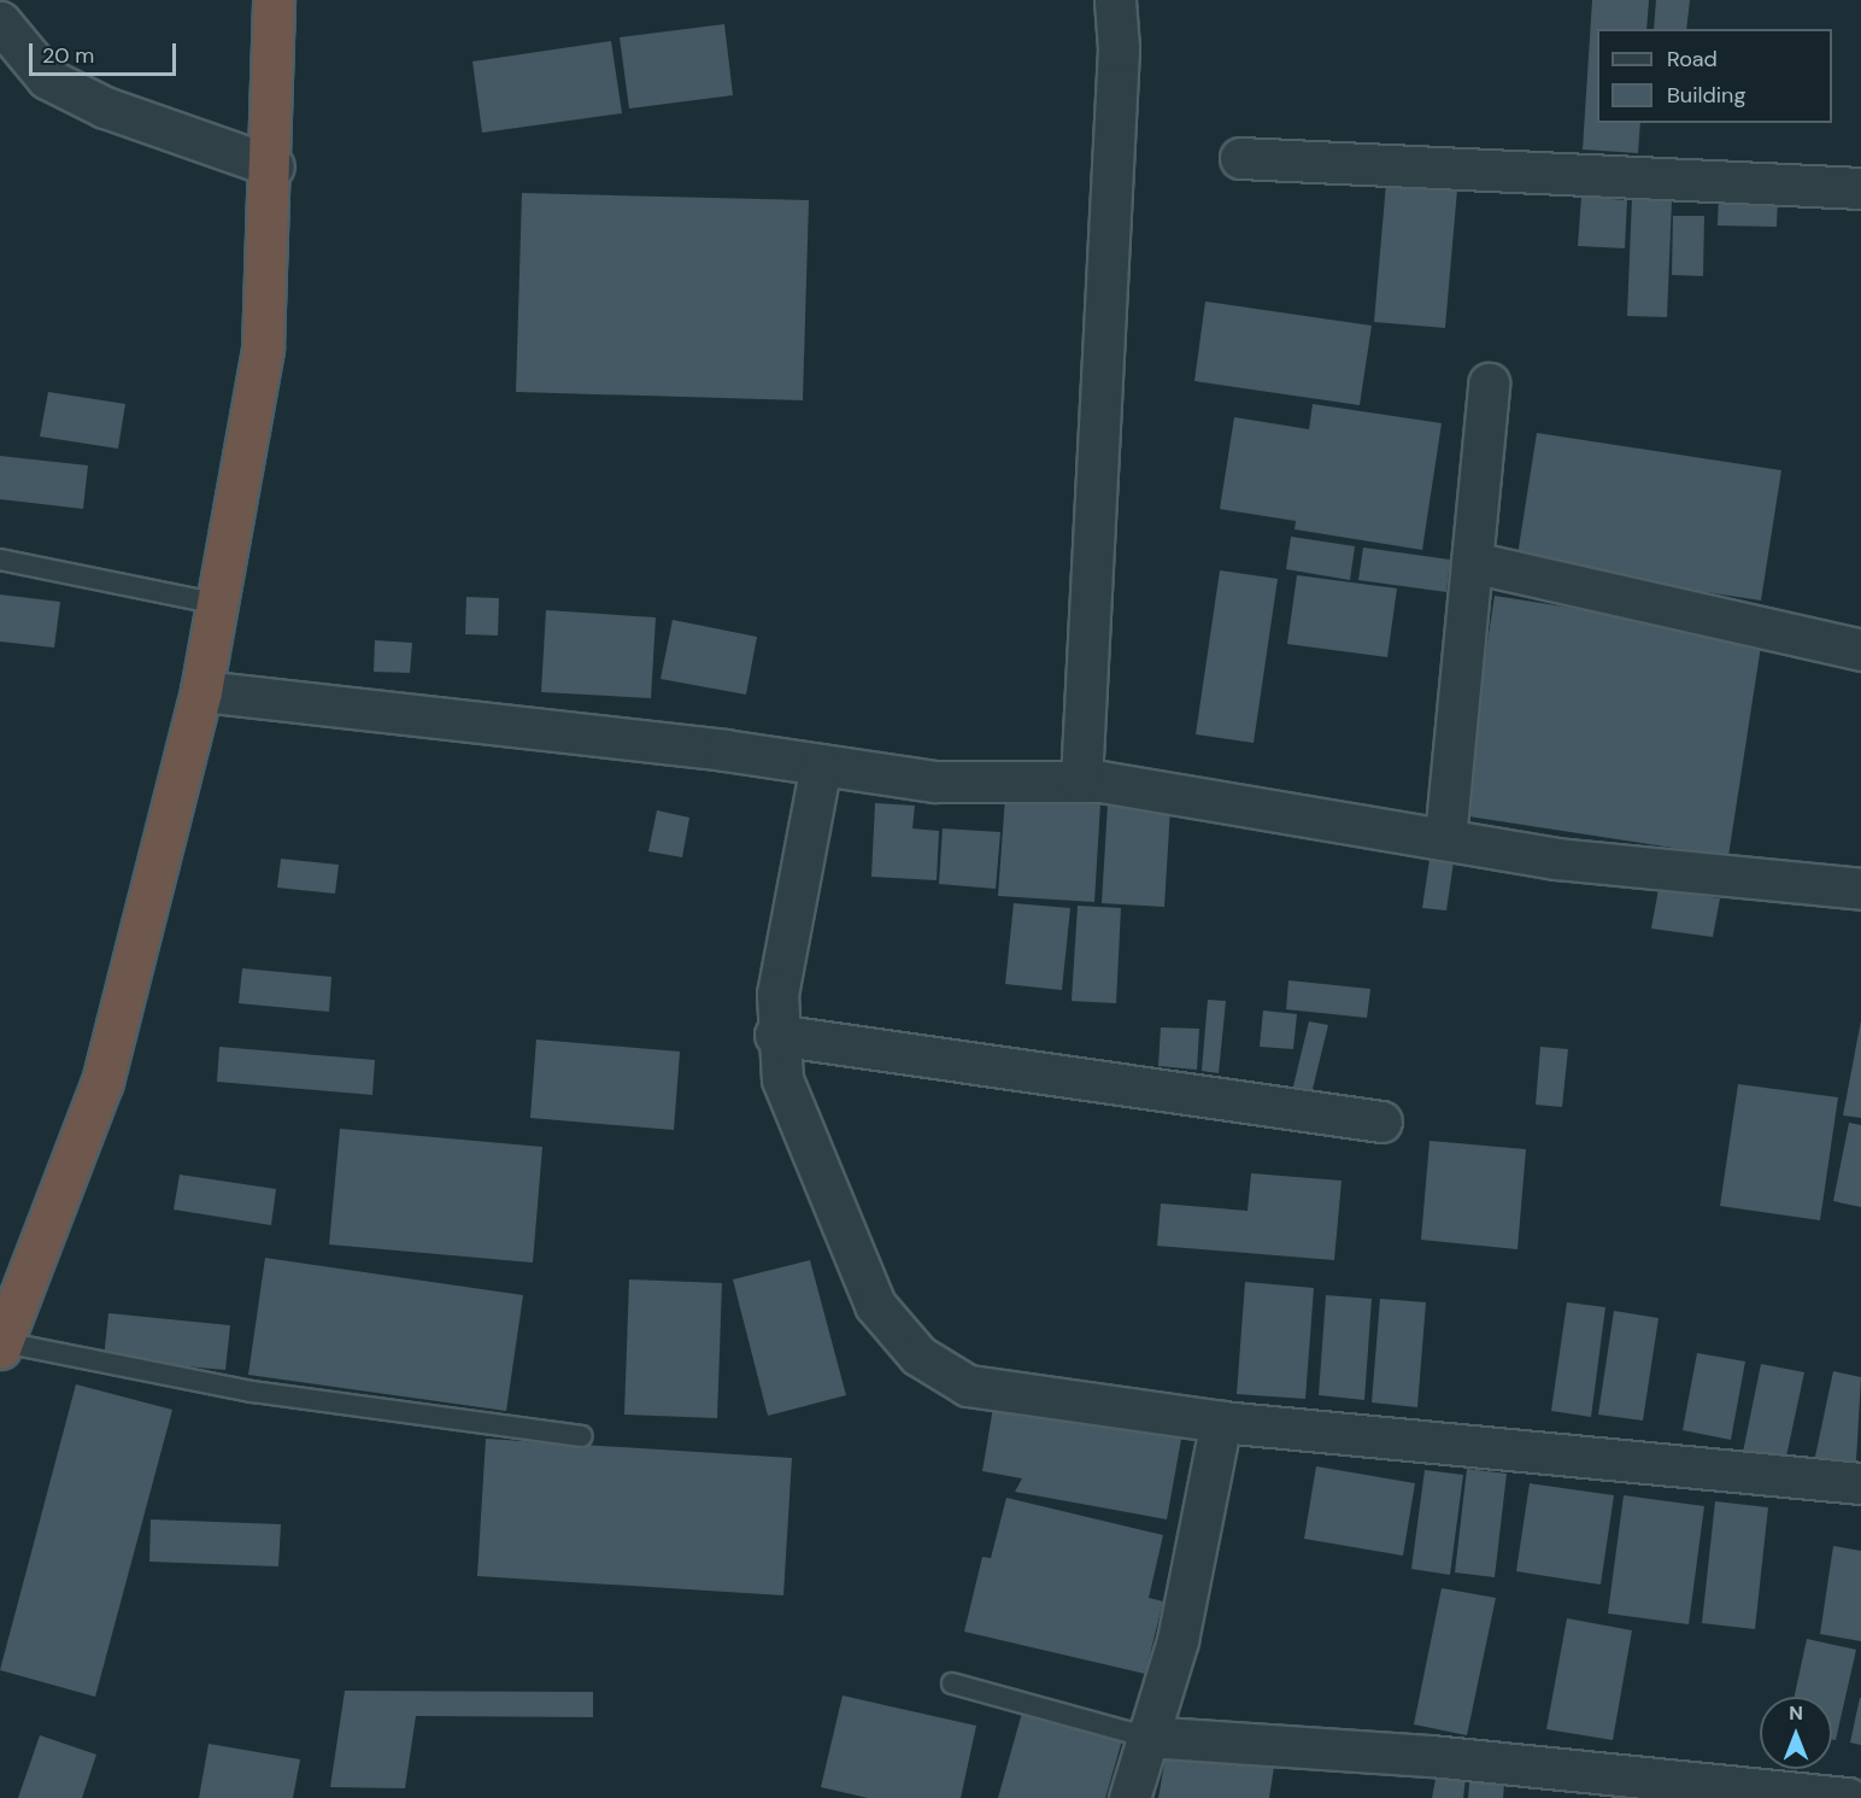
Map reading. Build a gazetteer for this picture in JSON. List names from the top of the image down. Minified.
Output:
{"legend":["Road","Building"],"scale_bar":"20 m","north":"top"}
